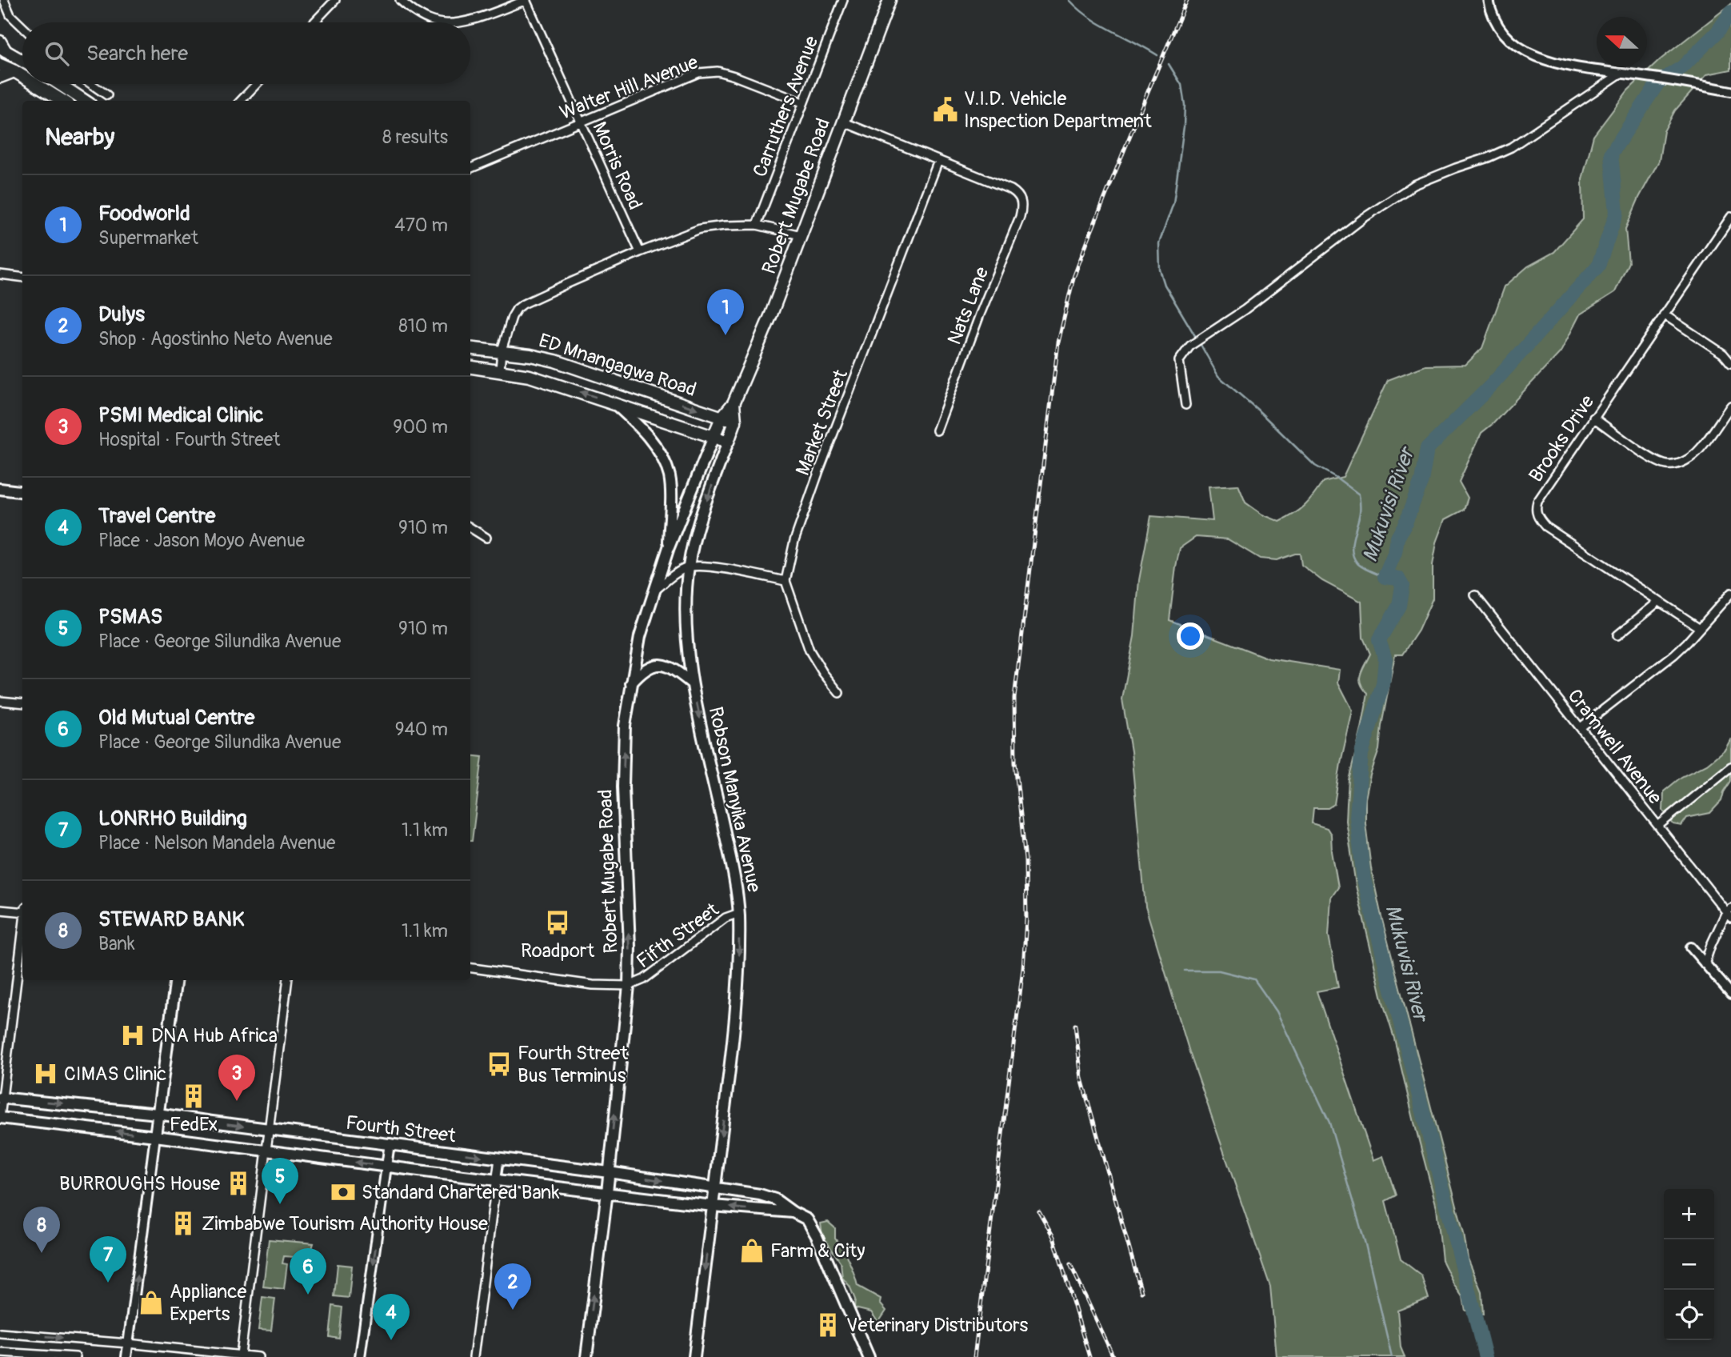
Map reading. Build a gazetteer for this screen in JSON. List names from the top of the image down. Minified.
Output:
{"streets":{"main road":["Robert Mugabe Road","ED Mnangagwa Road","Robson Manyika Avenue","Fourth Street"],"street":["Walter Hill Avenue","Carruthers Avenue","Morris Road","Nats Lane","Market Street","Brooks Drive","Cramwell Avenue","Fifth Street"]},"crossings":[["Walter Hill Avenue","Carruthers Avenue"],["Walter Hill Avenue","Morris Road"],["Robert Mugabe Road","ED Mnangagwa Road"],["Robert Mugabe Road","Robson Manyika Avenue"],["Robert Mugabe Road","Fifth Street"],["Robert Mugabe Road","Fourth Street"],["Nats Lane","Market Street"],["ED Mnangagwa Road","Robson Manyika Avenue"],["Robson Manyika Avenue","Fifth Street"],["Robson Manyika Avenue","Fourth Street"]],"one_way":["Robert Mugabe Road","Robson Manyika Avenue"],"water":["Mukuvisi River"],"places":{"public building":["V.I.D. Vehicle Inspection Department"],"bus stop":["Roadport","Fourth Street Bus Terminus"],"hospital":["DNA Hub Africa","CIMAS Clinic"],"building":["FedEx","BURROUGHS House","Zimbabwe Tourism Authority House","Veterinary Distributors"],"bank":["Standard Chartered Bank"],"shop":["Farm & City","Appliance Experts"]},"north":"left","page":{"search":"Search here","heading":["Nearby","8 results"],"list":[{"mark":"1","name":"Foodworld","note":"Supermarket","value":"470 m"},{"mark":"2","name":"Dulys","note":"Shop · Agostinho Neto Avenue","value":"810 m"},{"mark":"3","name":"PSMI Medical Clinic","note":"Hospital · Fourth Street","value":"900 m"},{"mark":"4","name":"Travel Centre","note":"Place · Jason Moyo Avenue","value":"910 m"},{"mark":"5","name":"PSMAS","note":"Place · George Silundika Avenue","value":"910 m"},{"mark":"6","name":"Old Mutual Centre","note":"Place · George Silundika Avenue","value":"940 m"},{"mark":"7","name":"LONRHO Building","note":"Place · Nelson Mandela Avenue","value":"1.1 km"},{"mark":"8","name":"STEWARD BANK","note":"Bank","value":"1.1 km"}],"pins":["1","3","5","8","7","6","2","4"],"map_buttons":["+","−"]}}
